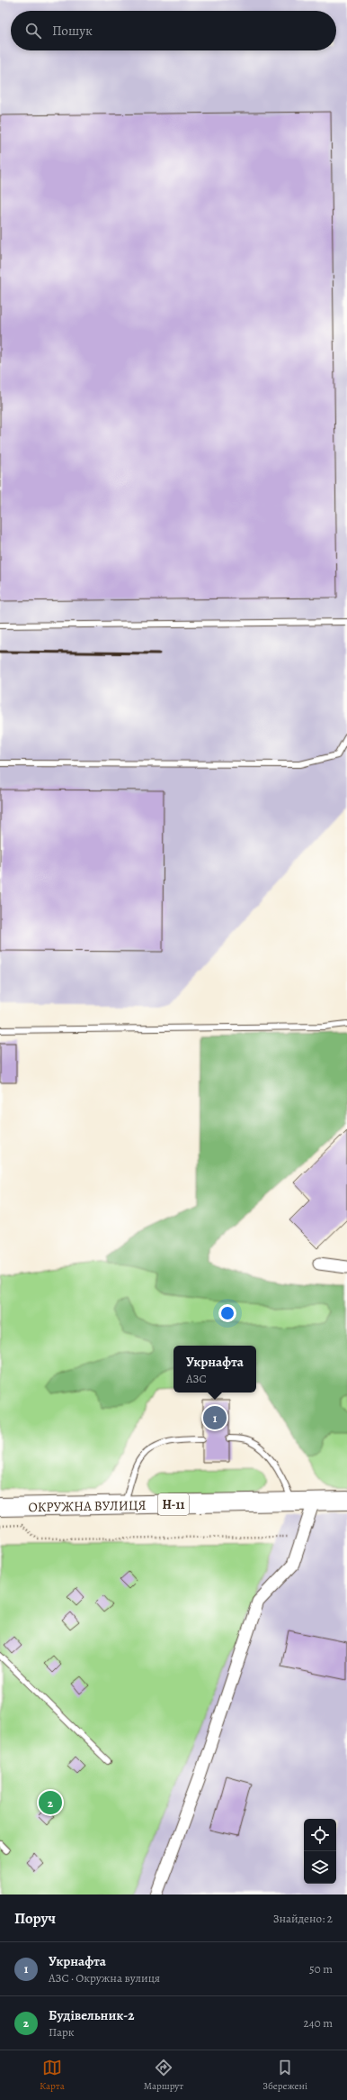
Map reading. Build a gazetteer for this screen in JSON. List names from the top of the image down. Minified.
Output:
{"streets":{"main road":["Н-11","ОКРУЖНА ВУЛИЦЯ"]},"page":{"search":"Пошук","popup":["Укрнафта","АЗС"],"pins":["1","2"],"heading":["Поруч","Знайдено: 2"],"list":[{"mark":"1","name":"Укрнафта","note":"АЗС · Окружна вулиця","value":"50 m"},{"mark":"2","name":"Будівельник-2","note":"Парк","value":"240 m"}],"nav":["Карта","Маршрут","Збережені"]}}
